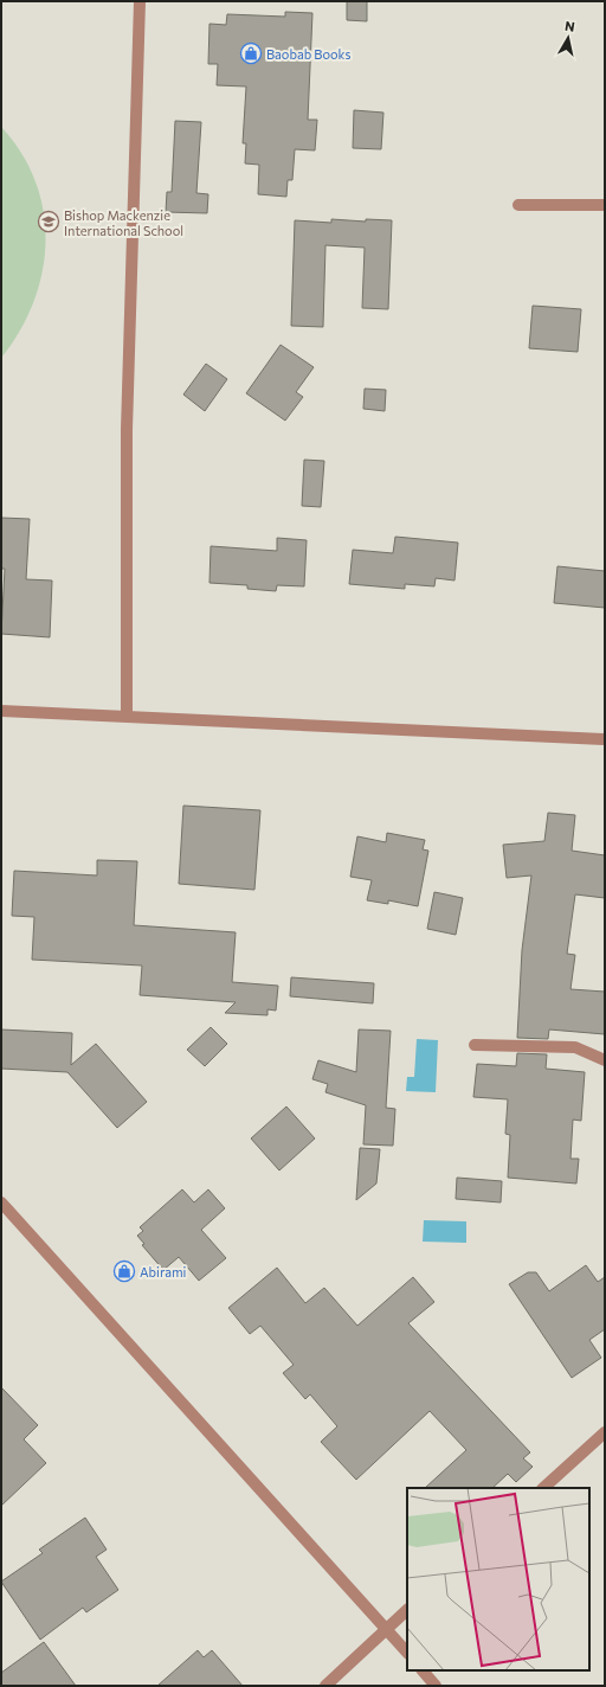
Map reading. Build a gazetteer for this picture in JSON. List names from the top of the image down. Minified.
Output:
{"places":{"shop":["Baobab Books","Abirami"],"school or university":["Bishop Mackenzie International School"]},"north":"top"}
